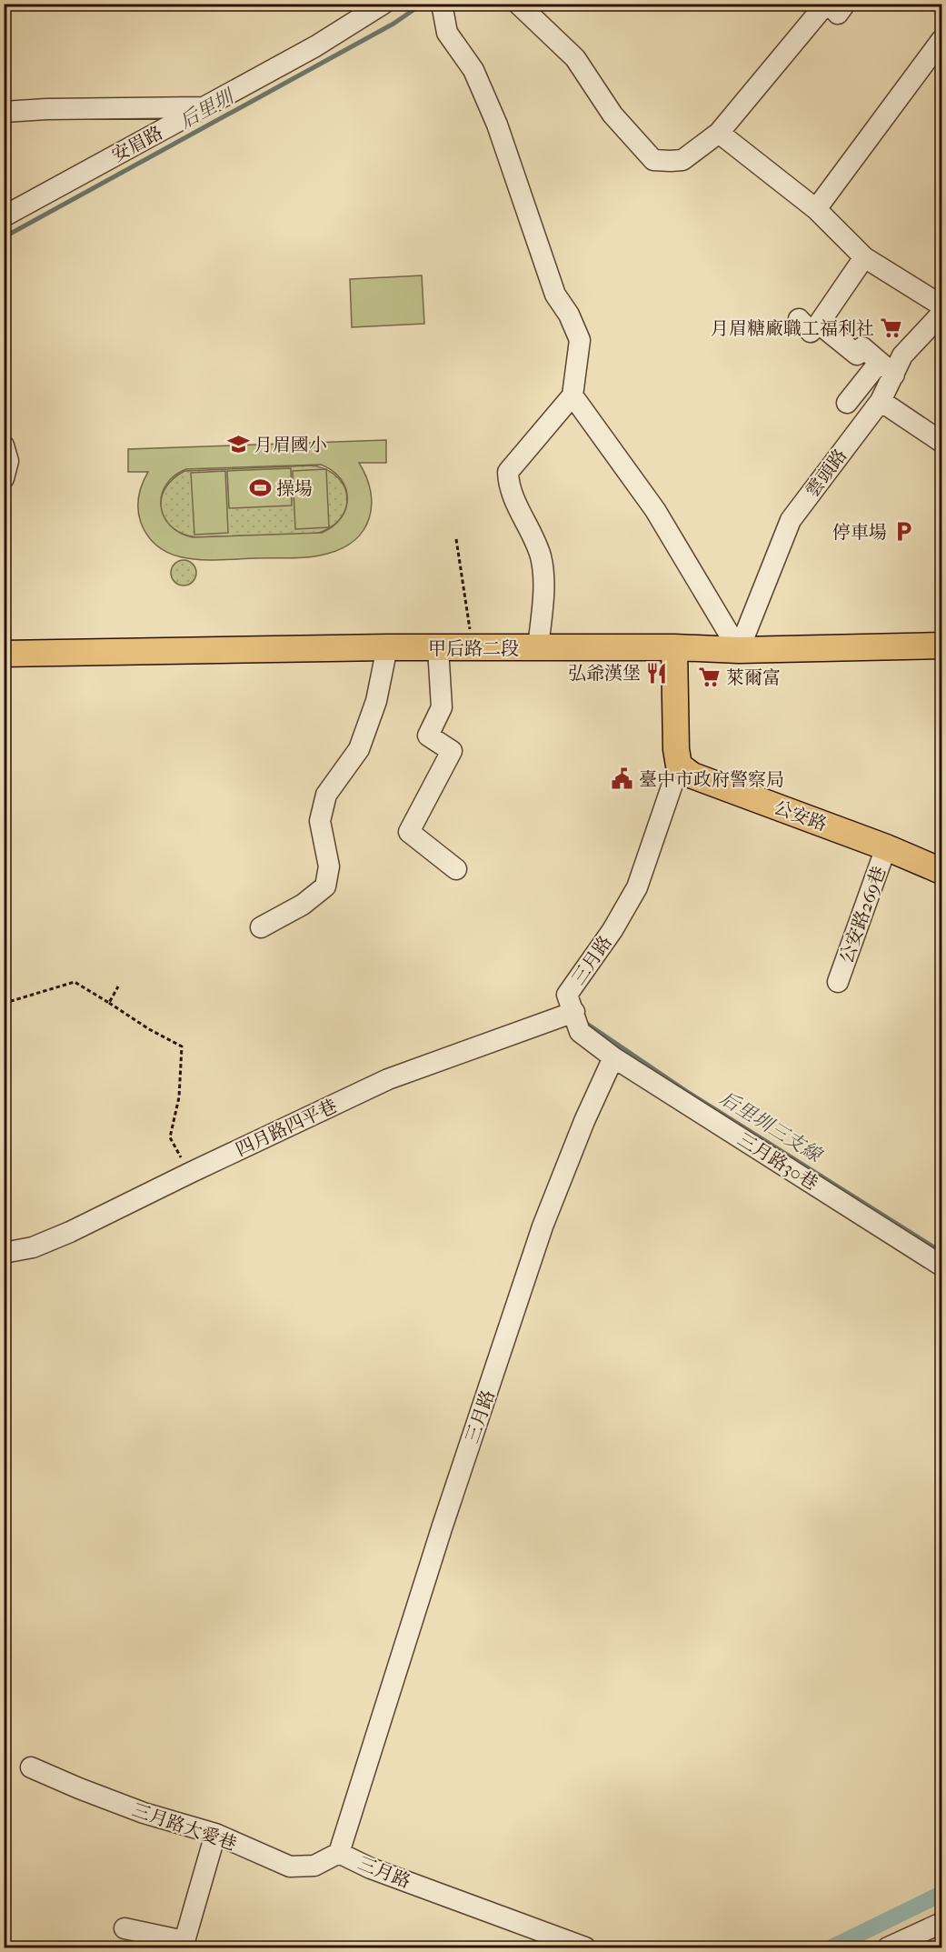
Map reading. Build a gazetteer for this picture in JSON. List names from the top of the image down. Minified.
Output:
{"streets":{"main road":["甲后路二段","公安路"],"street":["安眉路","雲頭路","公安路269巷","三月路","四月路四平巷","三月路30巷","三月路大愛巷"]},"crossings":[["雲頭路","甲后路二段"],["公安路","公安路269巷"],["公安路","三月路"],["三月路","四月路四平巷"],["三月路","三月路30巷"],["三月路","三月路大愛巷"]],"water":["后里圳","后里圳三支線"],"places":{"supermarket":["月眉糖廠職工福利社","萊爾富"],"school or university":["月眉國小"],"sports":["操場"],"parking":["停車場"],"restaurant":["弘爺漢堡"],"public building":["臺中市政府警察局"]}}
